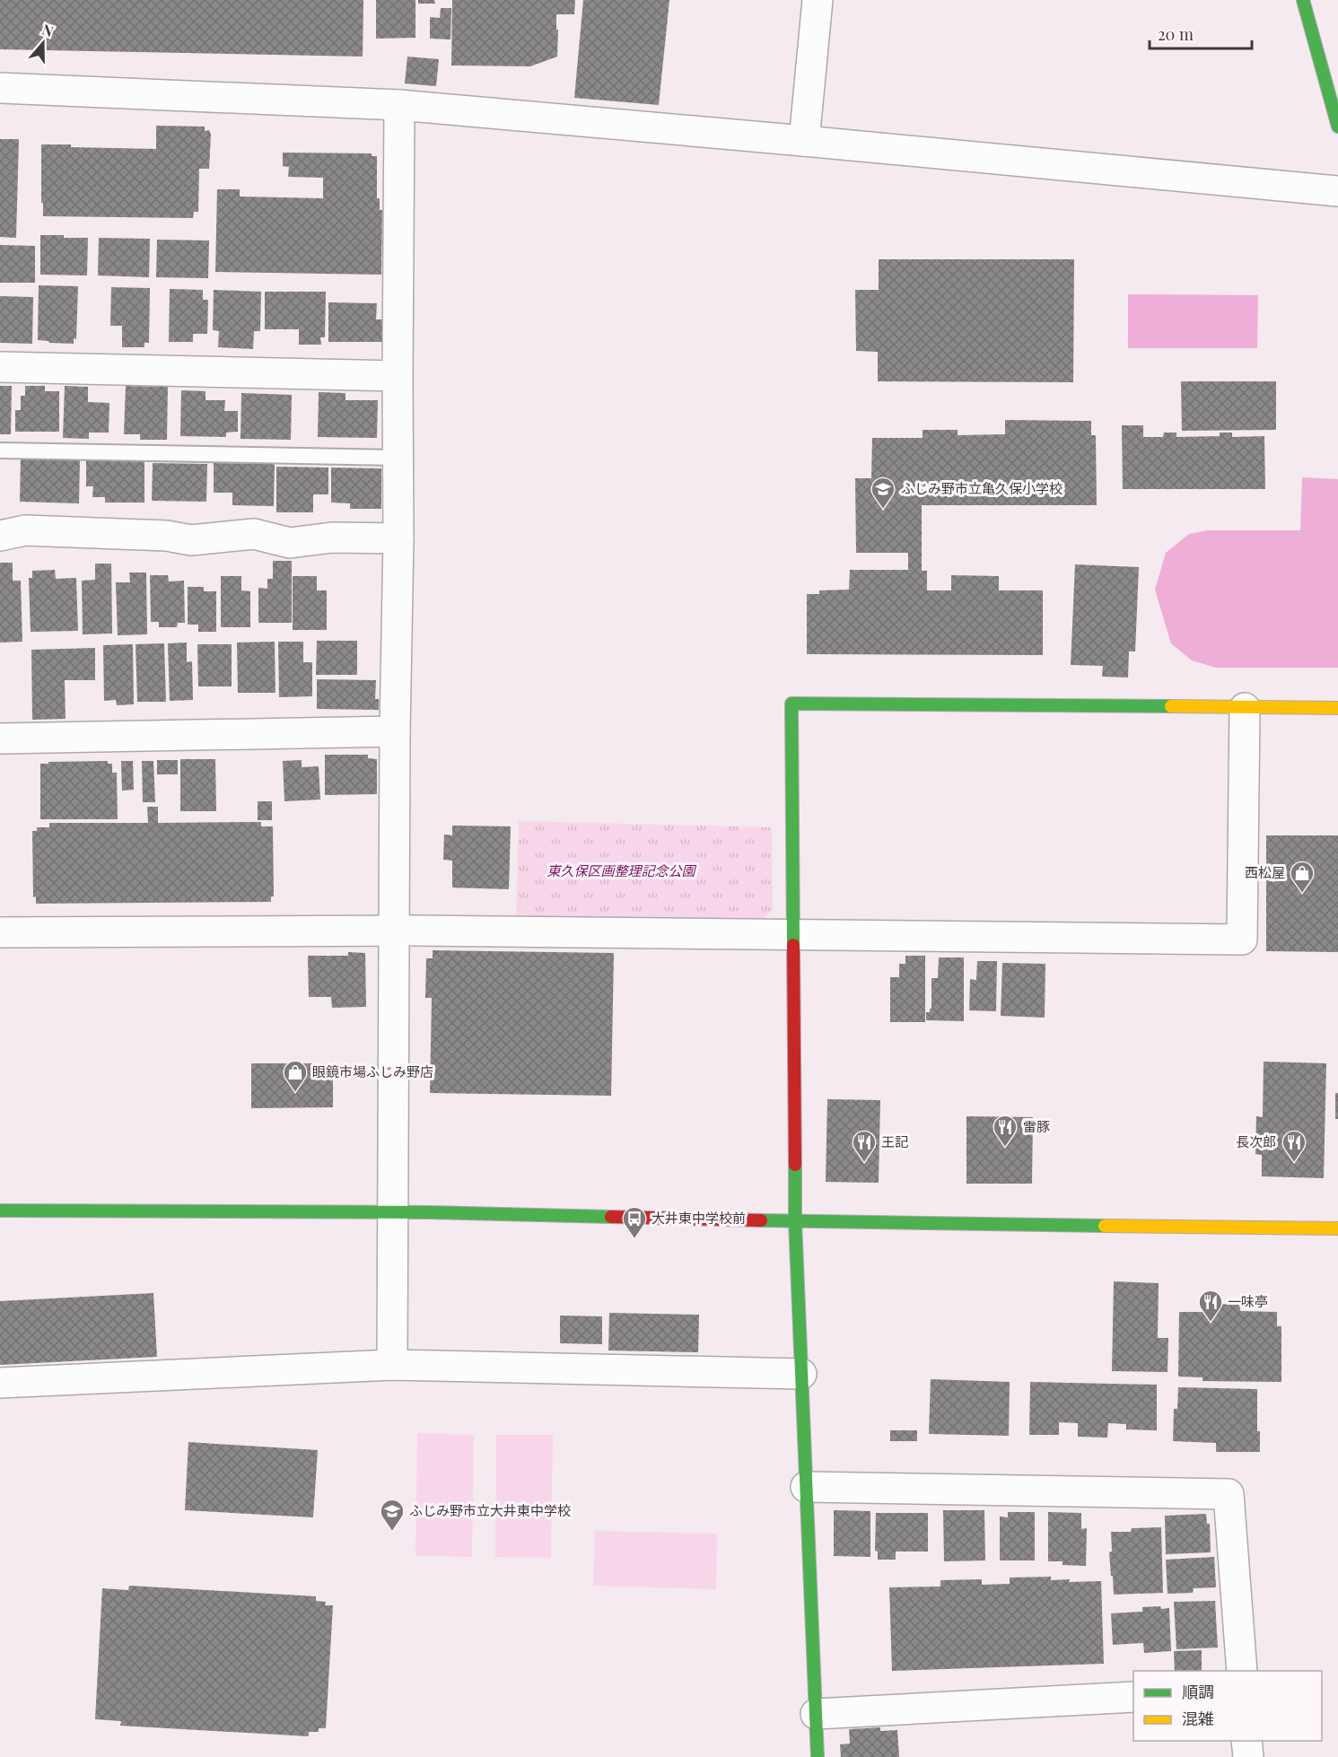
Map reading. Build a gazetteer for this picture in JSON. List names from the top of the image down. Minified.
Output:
{"parks":["東久保区画整理記念公園"],"places":{"school or university":["ふじみ野市立亀久保小学校","ふじみ野市立大井東中学校"],"shop":["西松屋","眼鏡市場ふじみ野店"],"restaurant":["雷豚","王記","長次郎","一味亭"],"bus stop":["大井東中学校前"]},"legend":["順調","混雑"],"scale_bar":"20 m","north":"top"}
